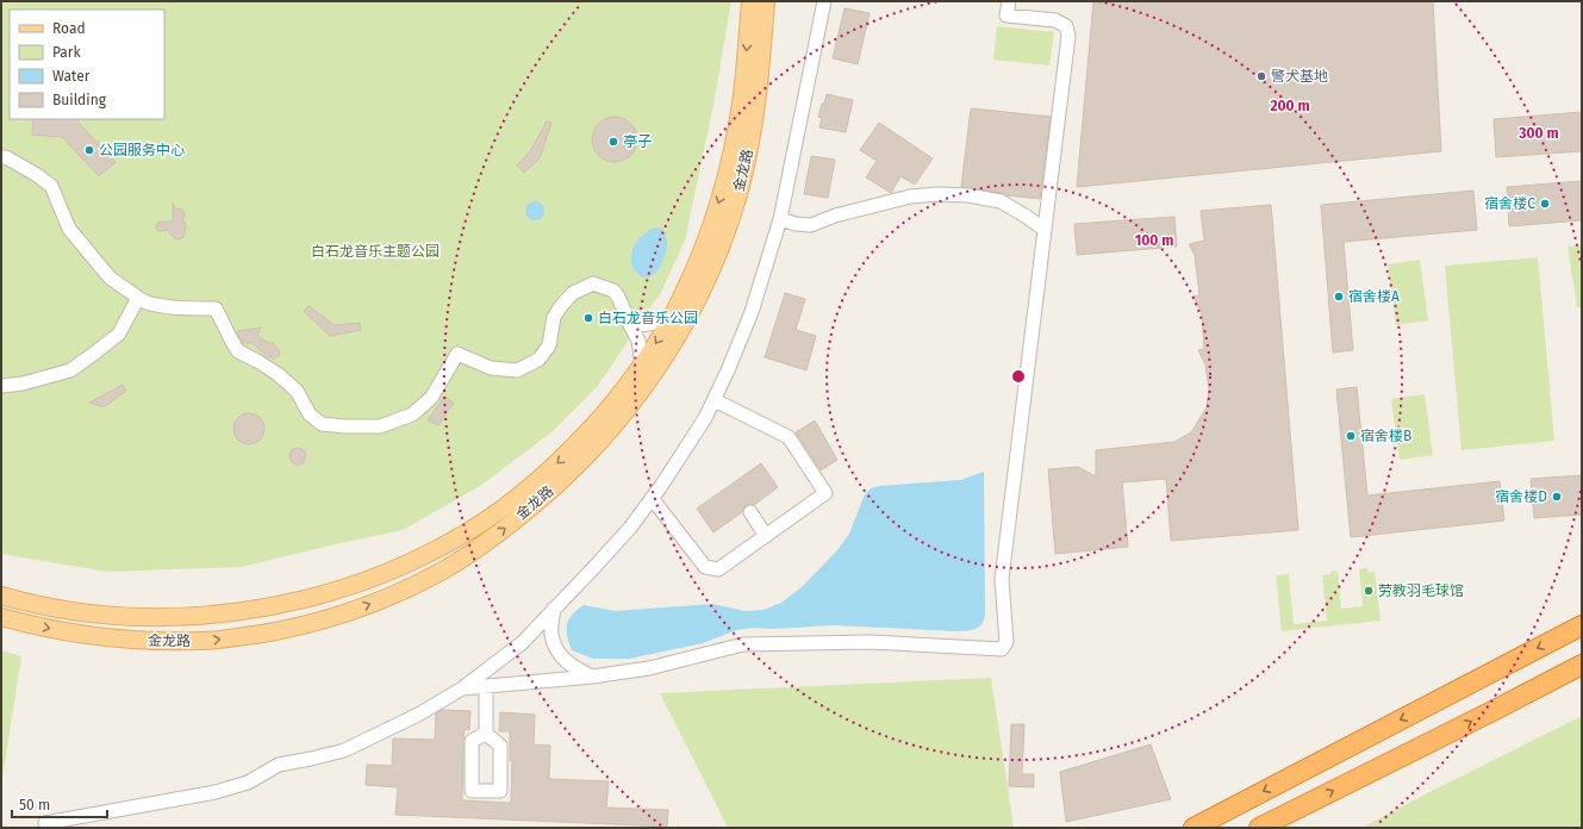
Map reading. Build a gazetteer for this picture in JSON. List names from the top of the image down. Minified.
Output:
{"streets":{"main road":["金龙路"]},"parks":["白石龙音乐主题公园"],"places":["警犬基地","亭子","公园服务中心","宿舍楼C","宿舍楼A","白石龙音乐公园","宿舍楼B","宿舍楼D","劳教羽毛球馆"],"legend":["Road","Park","Water","Building"],"scale_bar":"50 m","rings":["200 m","300 m","100 m"]}
